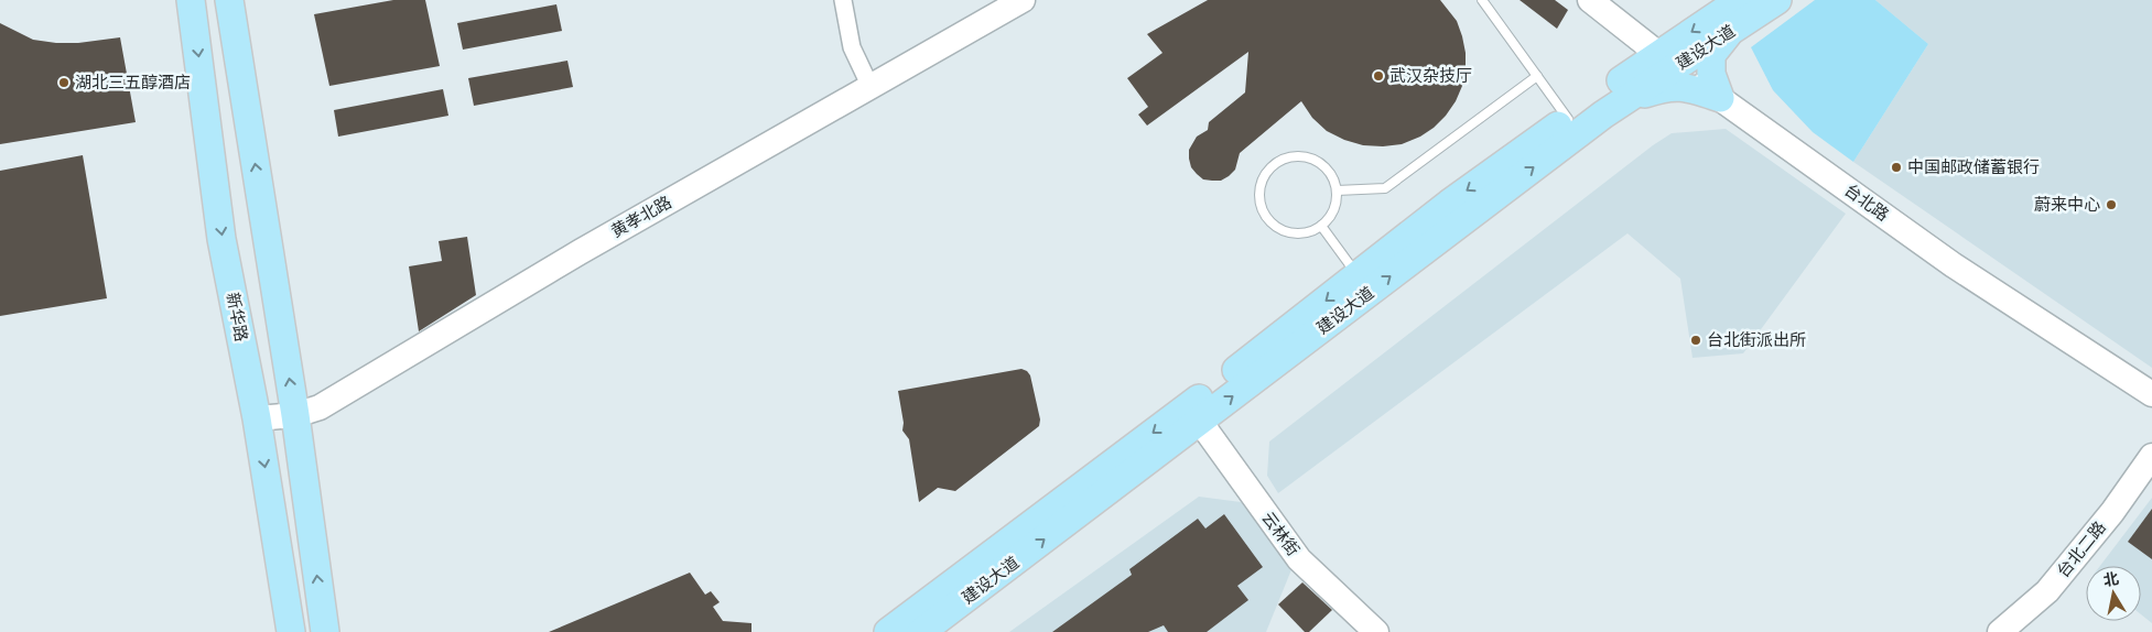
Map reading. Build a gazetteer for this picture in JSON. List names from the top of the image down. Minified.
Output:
{"streets":{"main road":["建设大道","新华路"],"street":["台北路","黄孝北路","云林街","台北二路"]},"crossings":[["建设大道","台北路"],["建设大道","云林街"],["黄孝北路","新华路"]],"places":["武汉杂技厅","湖北三五醇酒店","中国邮政储蓄银行","蔚来中心","台北街派出所"],"north":"top"}
